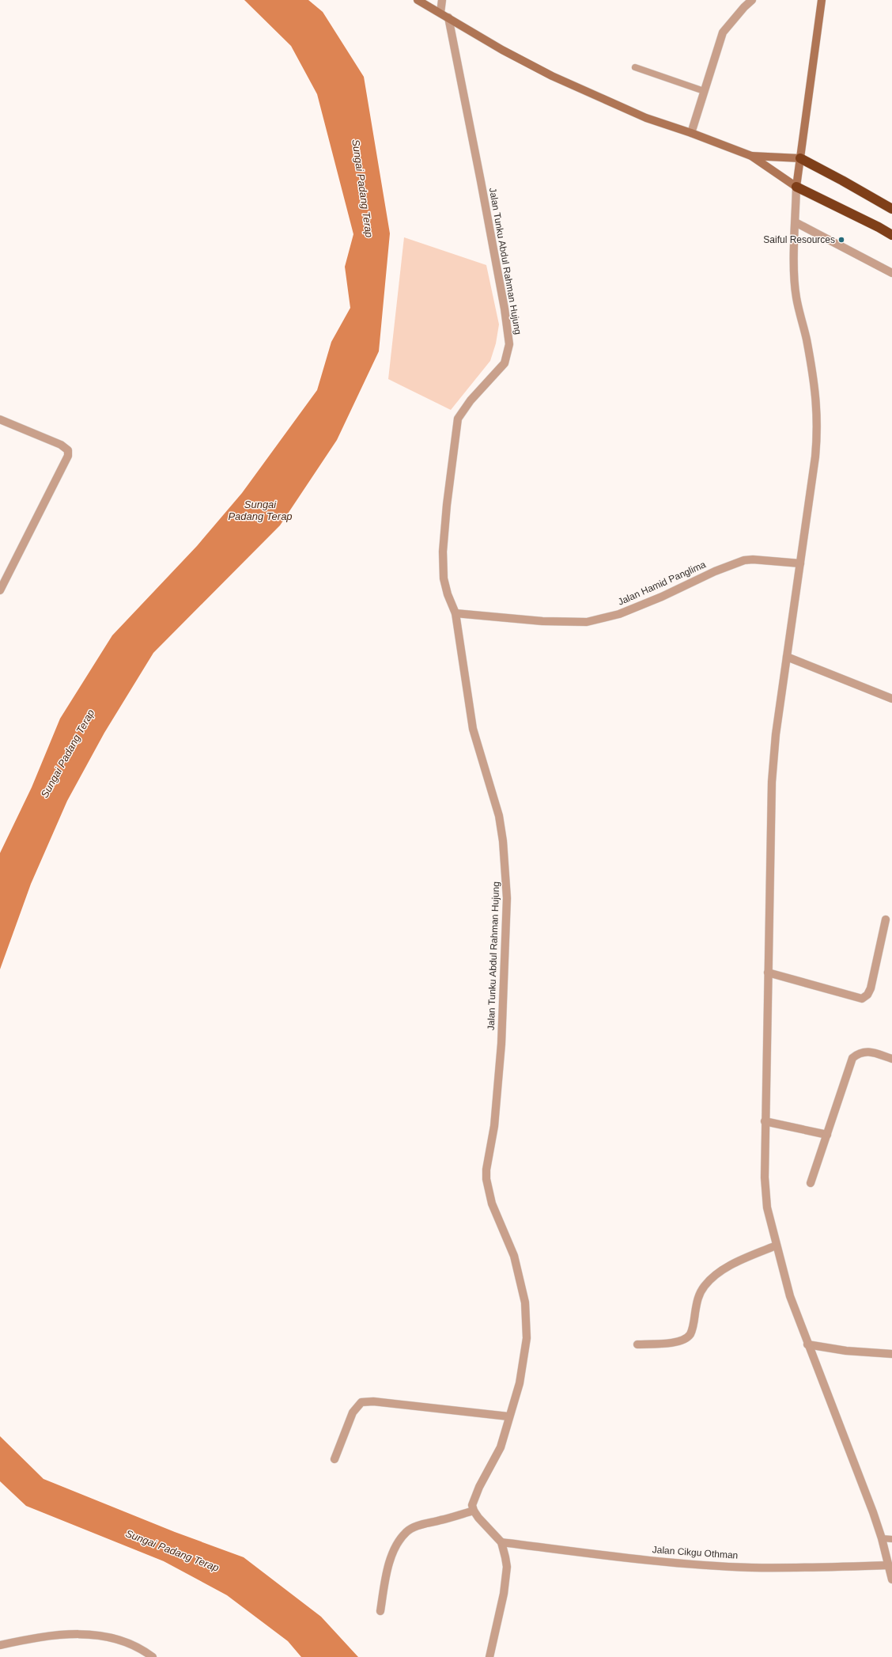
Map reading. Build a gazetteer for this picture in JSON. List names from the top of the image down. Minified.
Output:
{"streets":{"street":["Jalan Tunku Abdul Rahman Hujung","Jalan Hamid Panglima","Jalan Cikgu Othman"]},"crossings":[["Jalan Tunku Abdul Rahman Hujung","Jalan Hamid Panglima"]],"water":["Sungai Padang Terap"],"places":["Saiful Resources"]}
